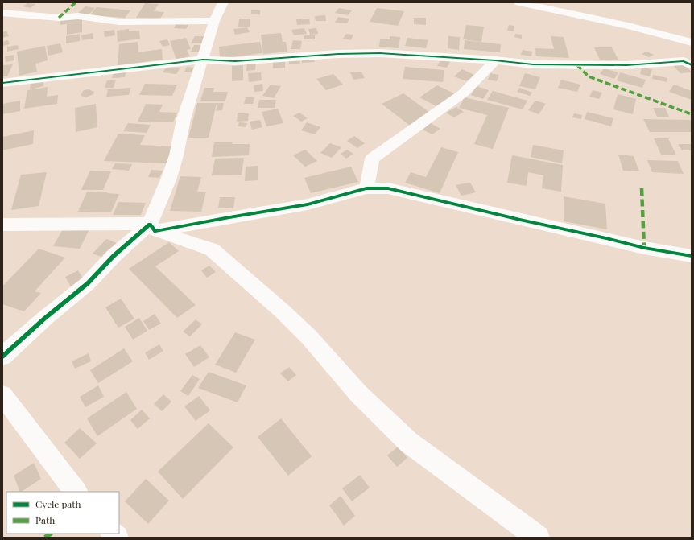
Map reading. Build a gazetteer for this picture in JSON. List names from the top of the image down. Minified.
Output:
{"legend":["Cycle path","Path"]}
